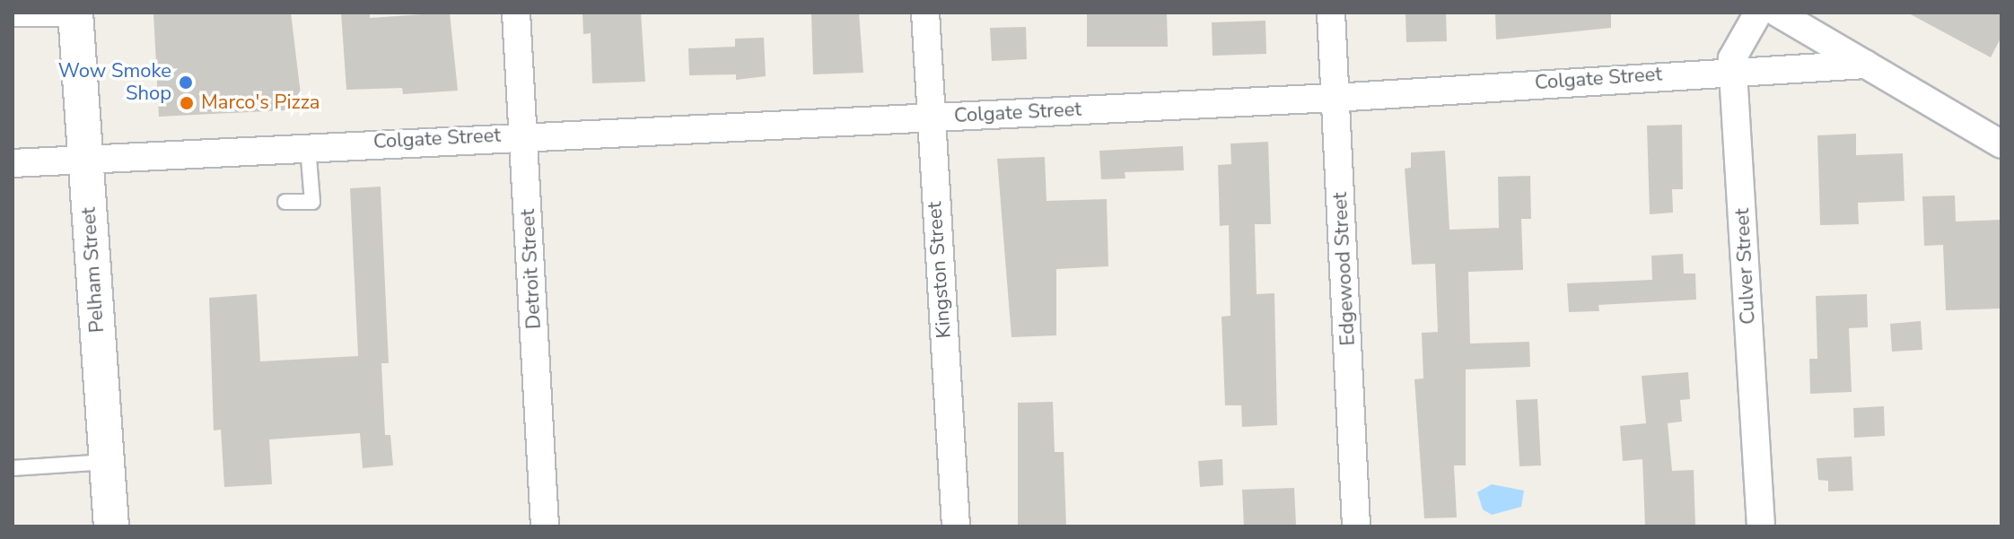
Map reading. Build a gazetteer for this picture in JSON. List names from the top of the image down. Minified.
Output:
{"streets":{"street":["Colgate Street","Culver Street","Detroit Street","Edgewood Street","Pelham Street","Kingston Street"]},"crossings":[["Colgate Street","Culver Street"],["Colgate Street","Detroit Street"],["Colgate Street","Edgewood Street"],["Colgate Street","Pelham Street"],["Colgate Street","Kingston Street"]],"places":["Wow Smoke Shop","Marco's Pizza"]}
